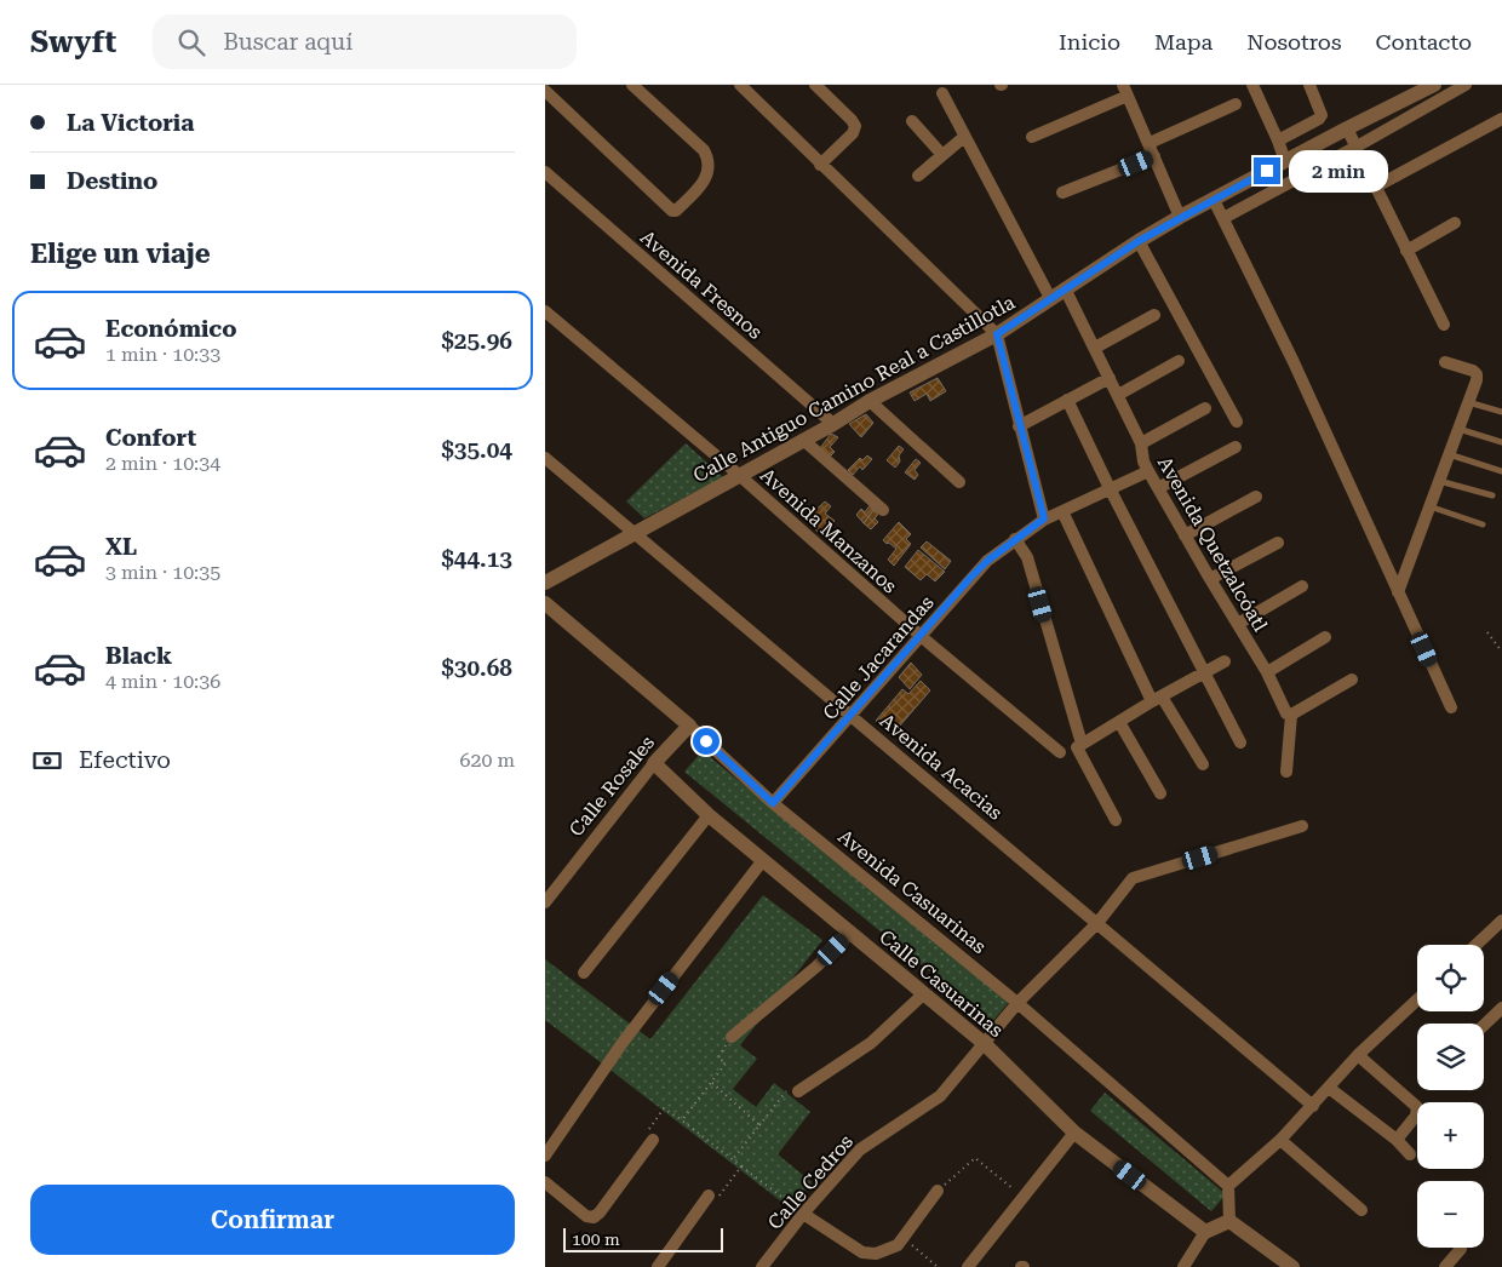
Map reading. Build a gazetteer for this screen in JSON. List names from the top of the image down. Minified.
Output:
{"streets":{"street":["Avenida Fresnos","Calle Antiguo Camino Real a Castillotla","Avenida Manzanos","Avenida Quetzalcóatl","Calle Jacarandas","Avenida Acacias","Calle Rosales","Avenida Casuarinas","Calle Casuarinas","Calle Cedros"]},"crossings":[["Avenida Fresnos","Calle Antiguo Camino Real a Castillotla"],["Calle Antiguo Camino Real a Castillotla","Avenida Manzanos"],["Calle Antiguo Camino Real a Castillotla","Avenida Quetzalcóatl"],["Calle Antiguo Camino Real a Castillotla","Avenida Acacias"],["Avenida Manzanos","Calle Jacarandas"],["Avenida Quetzalcóatl","Calle Jacarandas"],["Calle Jacarandas","Avenida Acacias"],["Calle Jacarandas","Avenida Casuarinas"],["Avenida Acacias","Calle Cedros"],["Calle Rosales","Avenida Casuarinas"],["Calle Rosales","Calle Casuarinas"],["Avenida Casuarinas","Calle Cedros"],["Calle Casuarinas","Calle Cedros"]],"scale_bar":"100 m","page":{"header":"Swyft","search":"Buscar aquí","nav":["Inicio","Mapa","Nosotros","Contacto"],"banner":["La Victoria","Destino"],"bubble":"2 min","heading":"Elige un viaje","list":[{"name":"Económico","note":"1 min · 10:33","value":"$25.96"},{"name":"Confort","note":"2 min · 10:34","value":"$35.04"},{"name":"XL","note":"3 min · 10:35","value":"$44.13"},{"name":"Black","note":"4 min · 10:36","value":"$30.68"}],"pay":["Efectivo","620 m"],"map_buttons":["+","−"],"buttons":"Confirmar","scale":"100 m"}}
